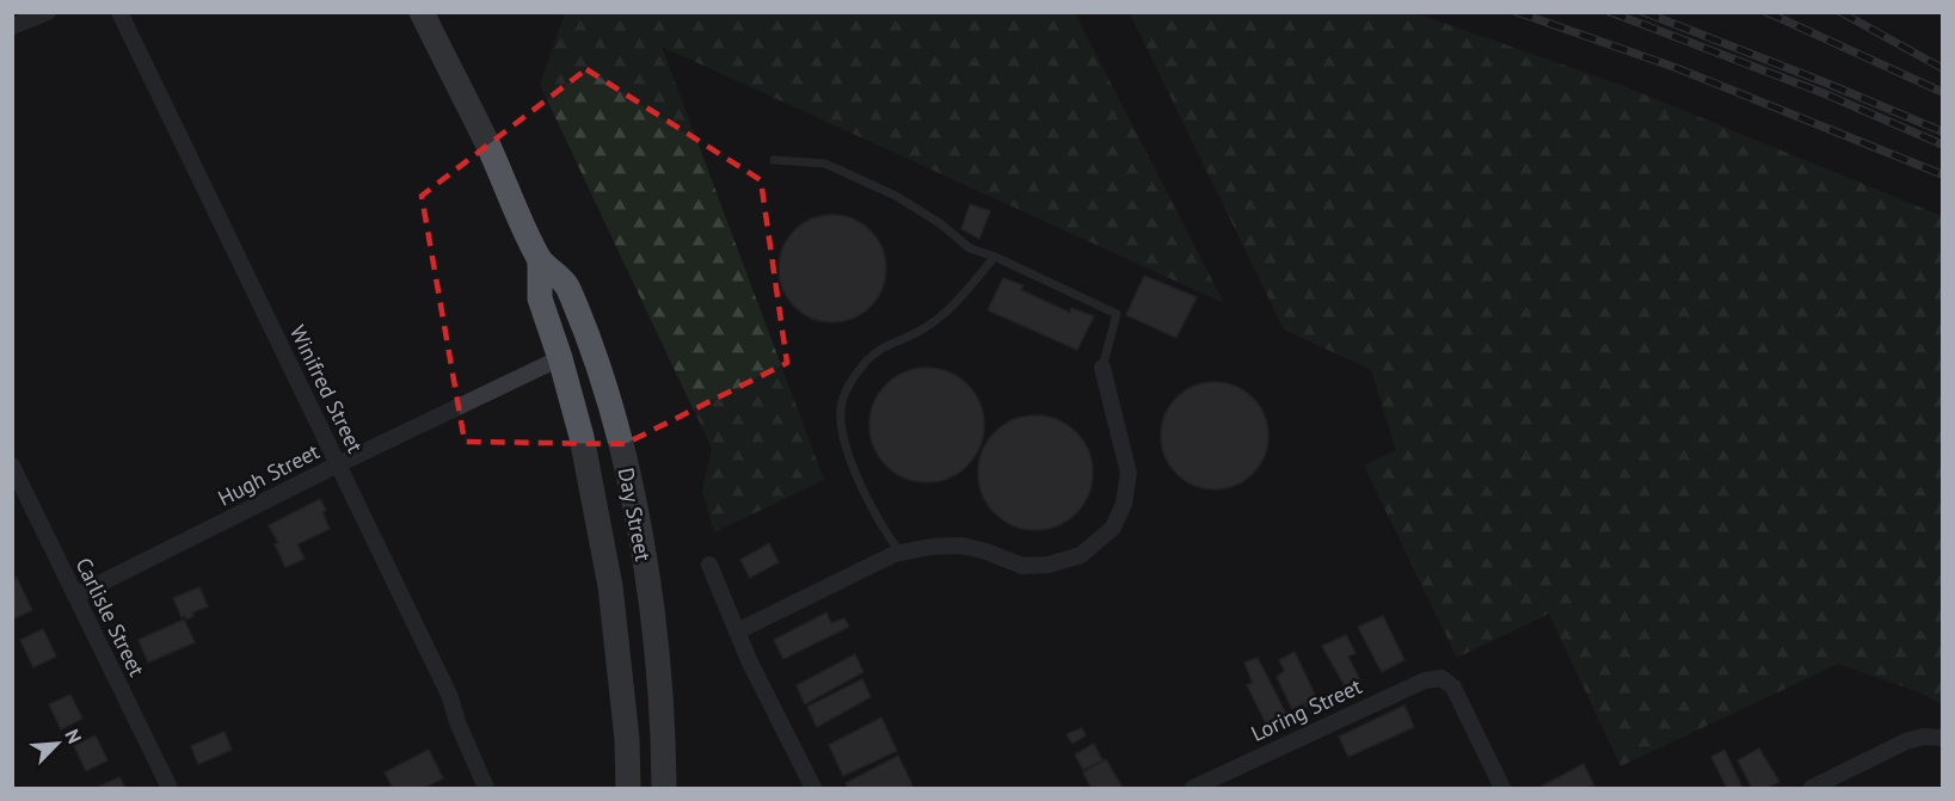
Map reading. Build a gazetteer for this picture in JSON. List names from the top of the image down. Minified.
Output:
{"streets":{"main road":["Day Street"],"street":["Winifred Street","Hugh Street","Carlisle Street","Loring Street"]},"crossings":[["Winifred Street","Hugh Street"],["Hugh Street","Day Street"],["Hugh Street","Carlisle Street"]],"north":"top right"}
